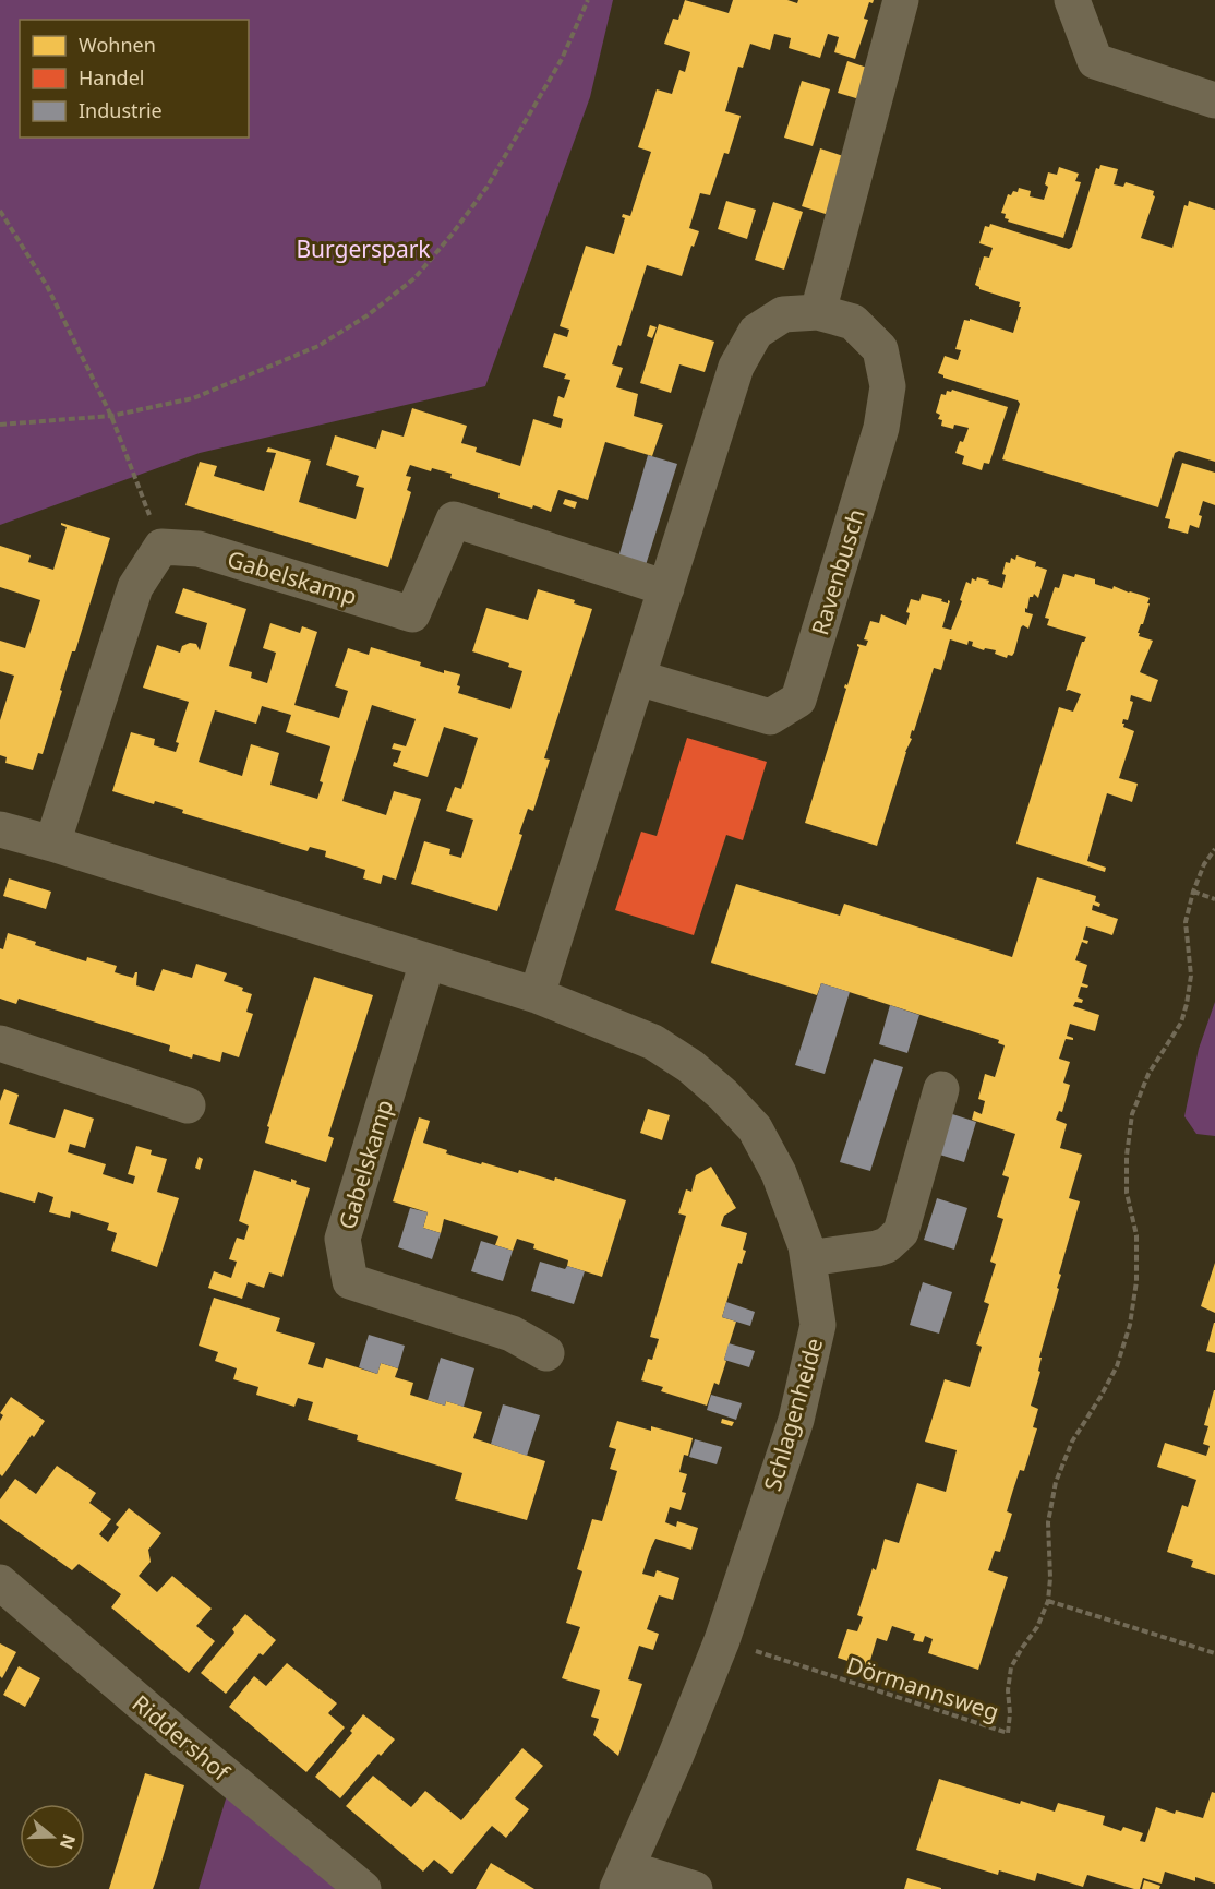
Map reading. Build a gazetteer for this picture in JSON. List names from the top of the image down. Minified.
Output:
{"streets":{"street":["Ravenbusch","Gabelskamp","Schlagenheide","Riddershof"],"path":["Dörmannsweg"]},"crossings":[["Ravenbusch","Gabelskamp"],["Ravenbusch","Schlagenheide"],["Schlagenheide","Dörmannsweg"]],"parks":["Burgerspark"],"legend":["Wohnen","Handel","Industrie"],"north":"right"}
